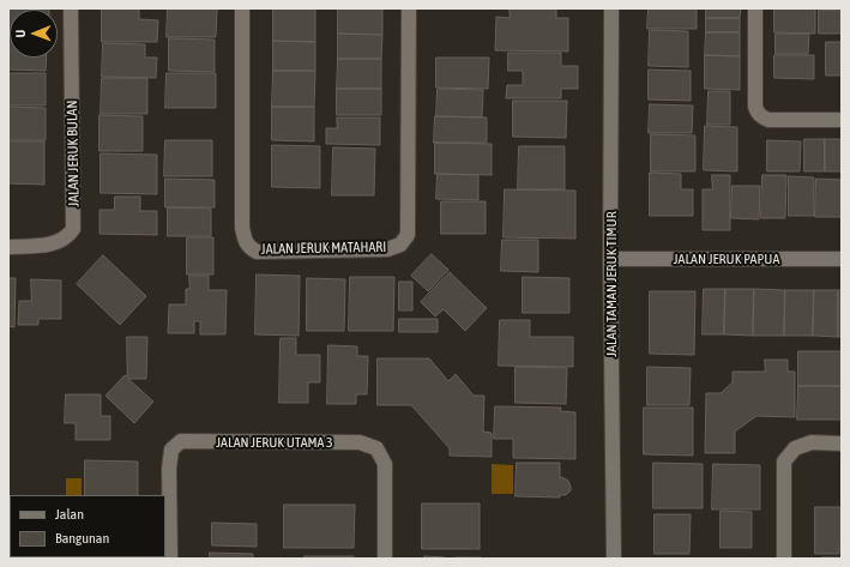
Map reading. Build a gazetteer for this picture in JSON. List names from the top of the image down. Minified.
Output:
{"streets":{"street":["JALAN JERUK BULAN","JALAN JERUK MATAHARI","JALAN JERUK PAPUA","JALAN TAMAN JERUK TIMUR","JALAN JERUK UTAMA 3"]},"crossings":[["JALAN JERUK PAPUA","JALAN TAMAN JERUK TIMUR"]],"legend":["Jalan","Bangunan"],"north":"left"}
